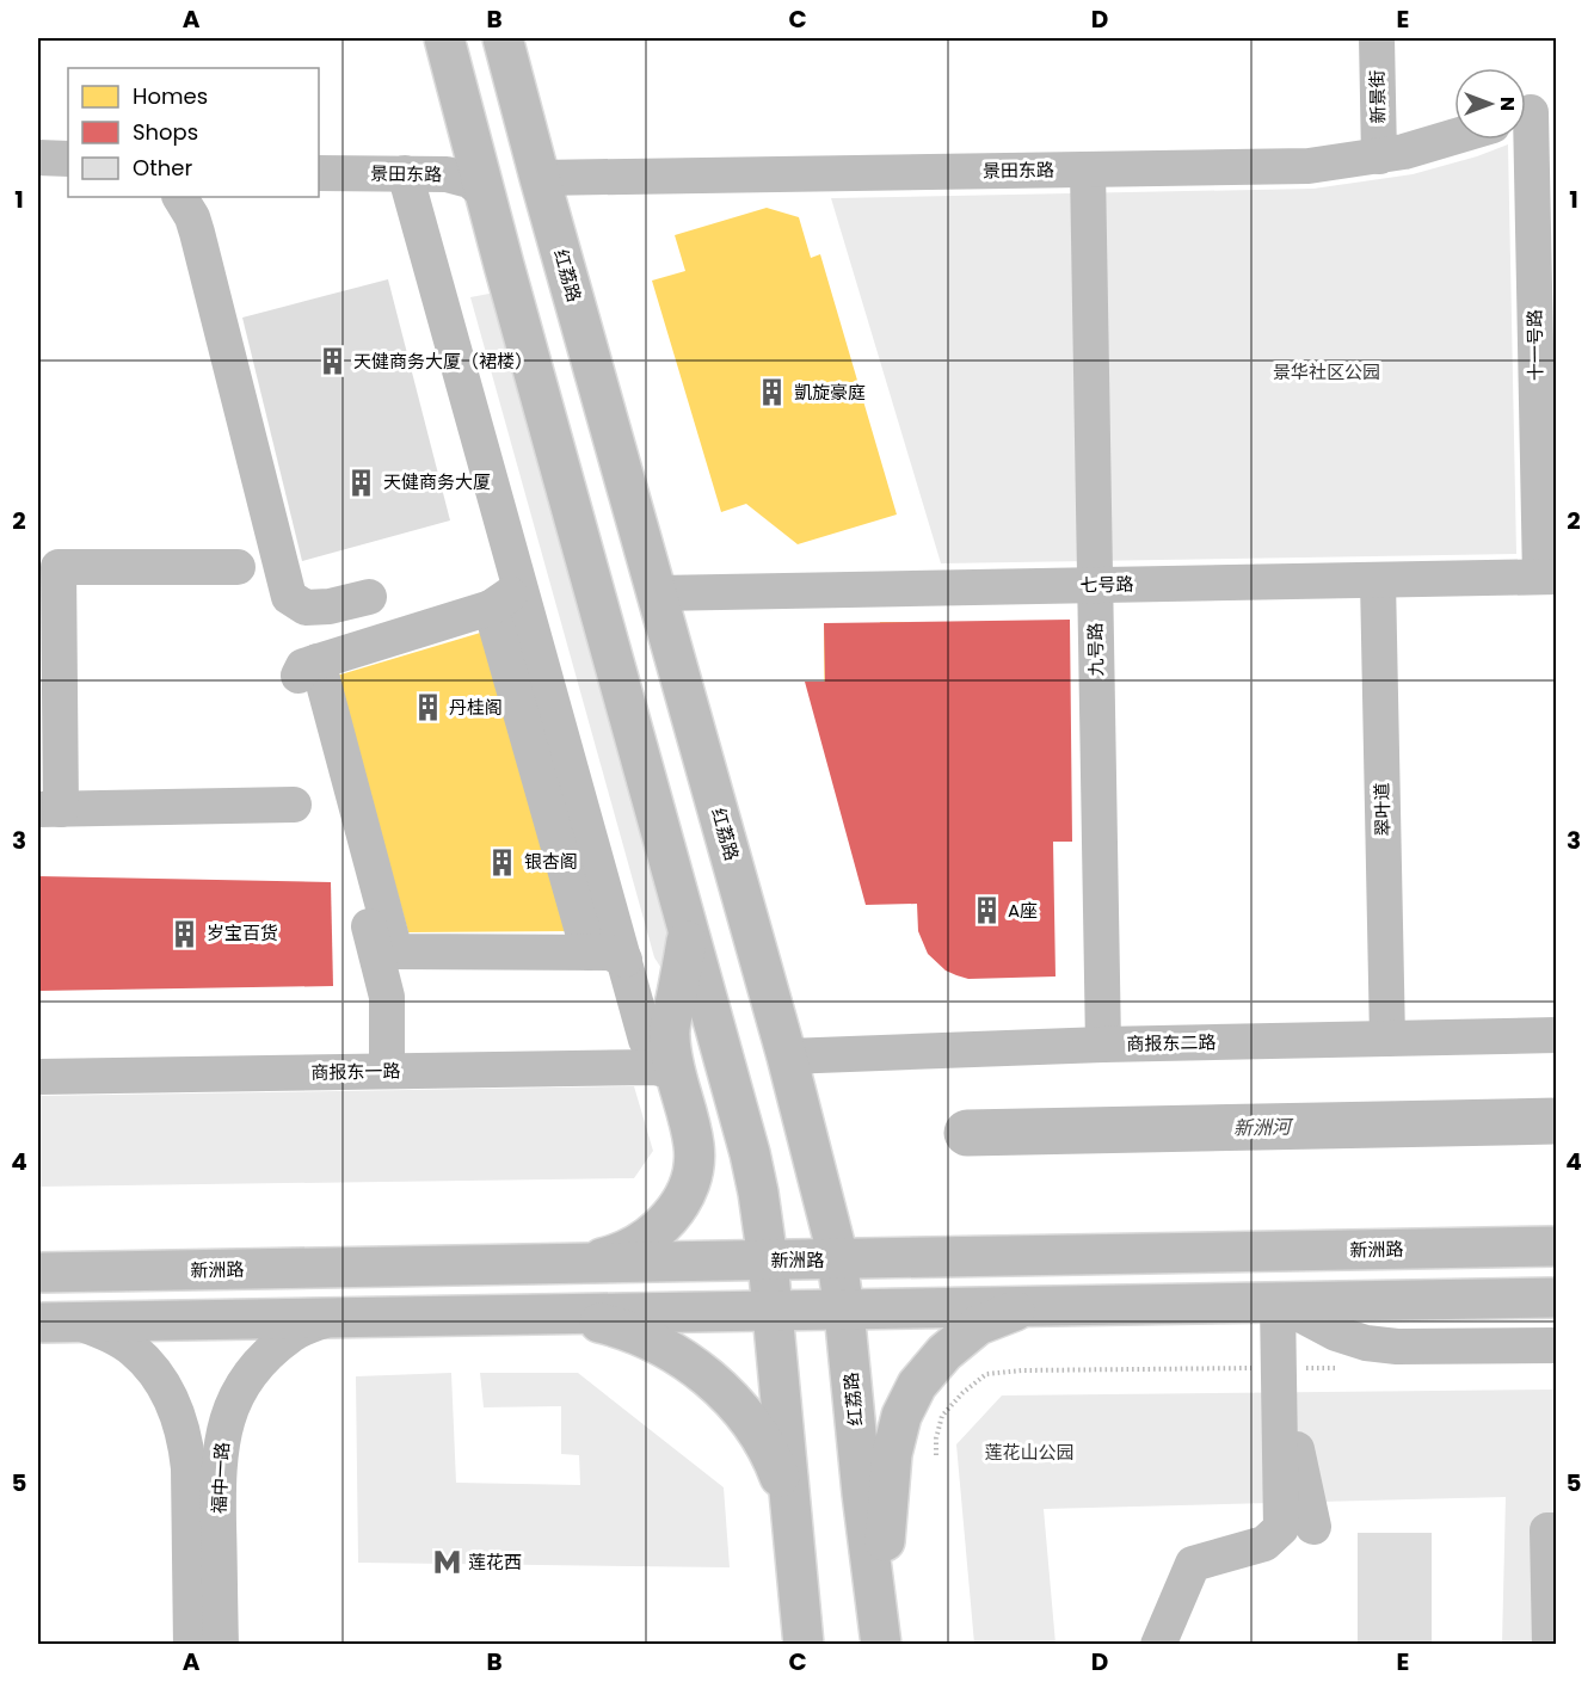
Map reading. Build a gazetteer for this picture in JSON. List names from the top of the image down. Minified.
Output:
{"streets":{"main road":["红荔路","新洲路"],"street":["新景街","景田东路","十一号路","七号路","九号路","翠叶道","商报东二路","商报东一路","福中一路"]},"crossings":[["新景街","景田东路"],["景田东路","红荔路"],["景田东路","九号路"],["红荔路","七号路"],["红荔路","商报东二路"],["红荔路","新洲路"],["十一号路","七号路"],["七号路","九号路"],["七号路","翠叶道"],["九号路","商报东二路"],["翠叶道","商报东二路"]],"water":["新洲河"],"parks":["景华社区公园","莲花山公园"],"places":{"building":["天健商务大厦（裙楼）","凱旋豪庭","天健商务大厦","丹桂阁","银杏阁","A座","岁宝百货"],"metro station":["莲花西"]},"legend":["Homes","Shops","Other"],"north":"right","grid":{"columns":["A","B","C","D","E"],"rows":["1","2","3","4","5"]}}
